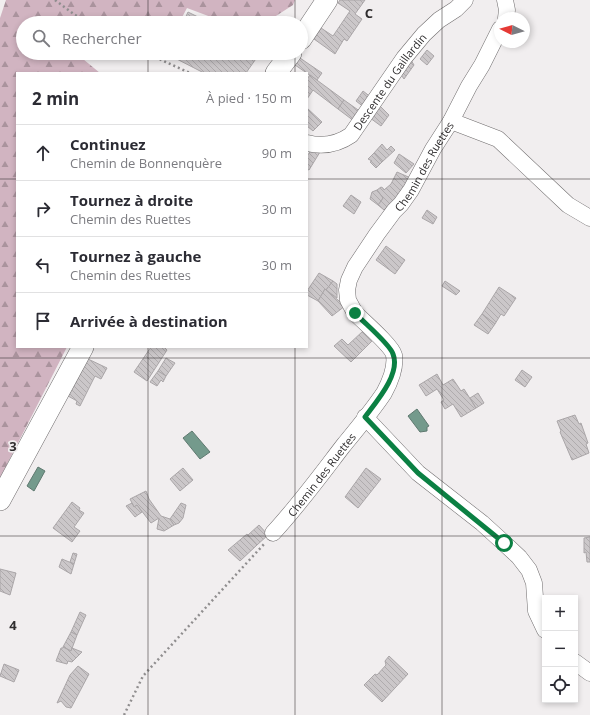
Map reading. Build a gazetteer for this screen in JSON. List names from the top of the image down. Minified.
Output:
{"streets":{"street":["Descente du Gaillardin","Chemin des Ruettes"]},"north":"left","page":{"search":"Rechercher","heading":["2 min","À pied · 150 m"],"list":[["Continuez","Chemin de Bonnenquère","90 m"],["Tournez à droite","Chemin des Ruettes","30 m"],["Tournez à gauche","Chemin des Ruettes","30 m"],"Arrivée à destination"],"map_buttons":["+","−"]},"grid":{"columns":["C"],"rows":["3","4"]}}
